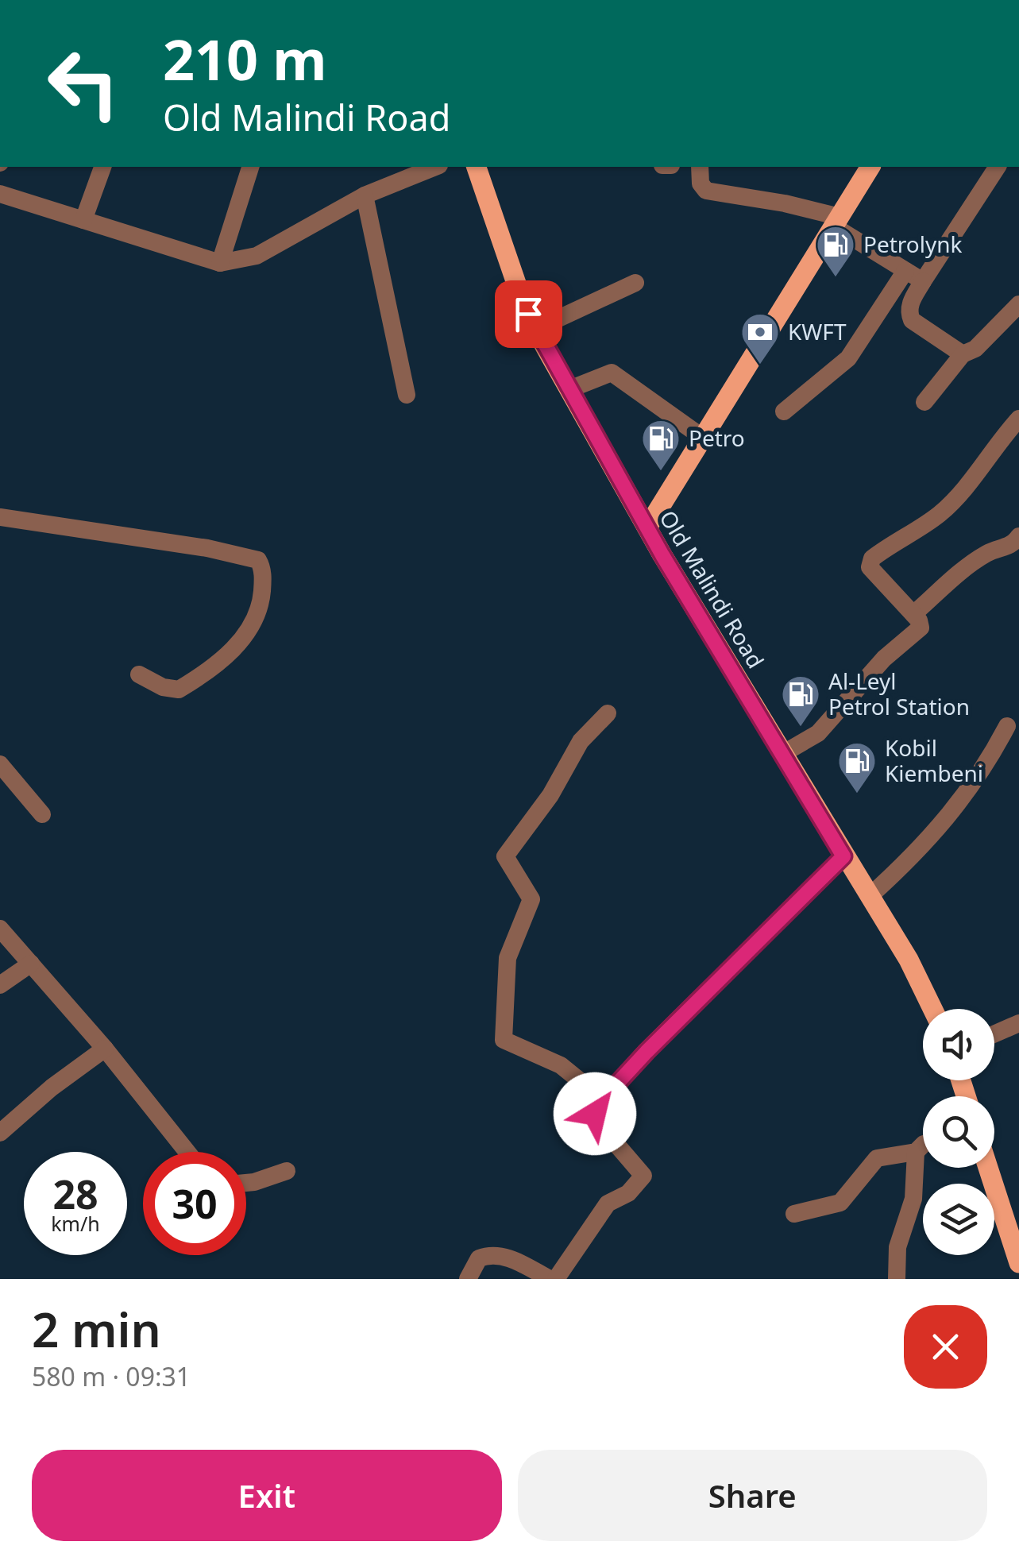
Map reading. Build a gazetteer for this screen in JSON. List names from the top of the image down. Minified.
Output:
{"streets":{"main road":["Old Malindi Road"]},"places":{"fuel station":["Petrolynk","Petro","Al-Leyl Petrol Station","Kobil Kiembeni"],"bank":["KWFT"]},"page":{"turn":["210 m","Old Malindi Road"],"speed":"28 km/h","limit":"30","heading":["2 min","580 m · 09:31"],"buttons":["Exit","Share"]}}
